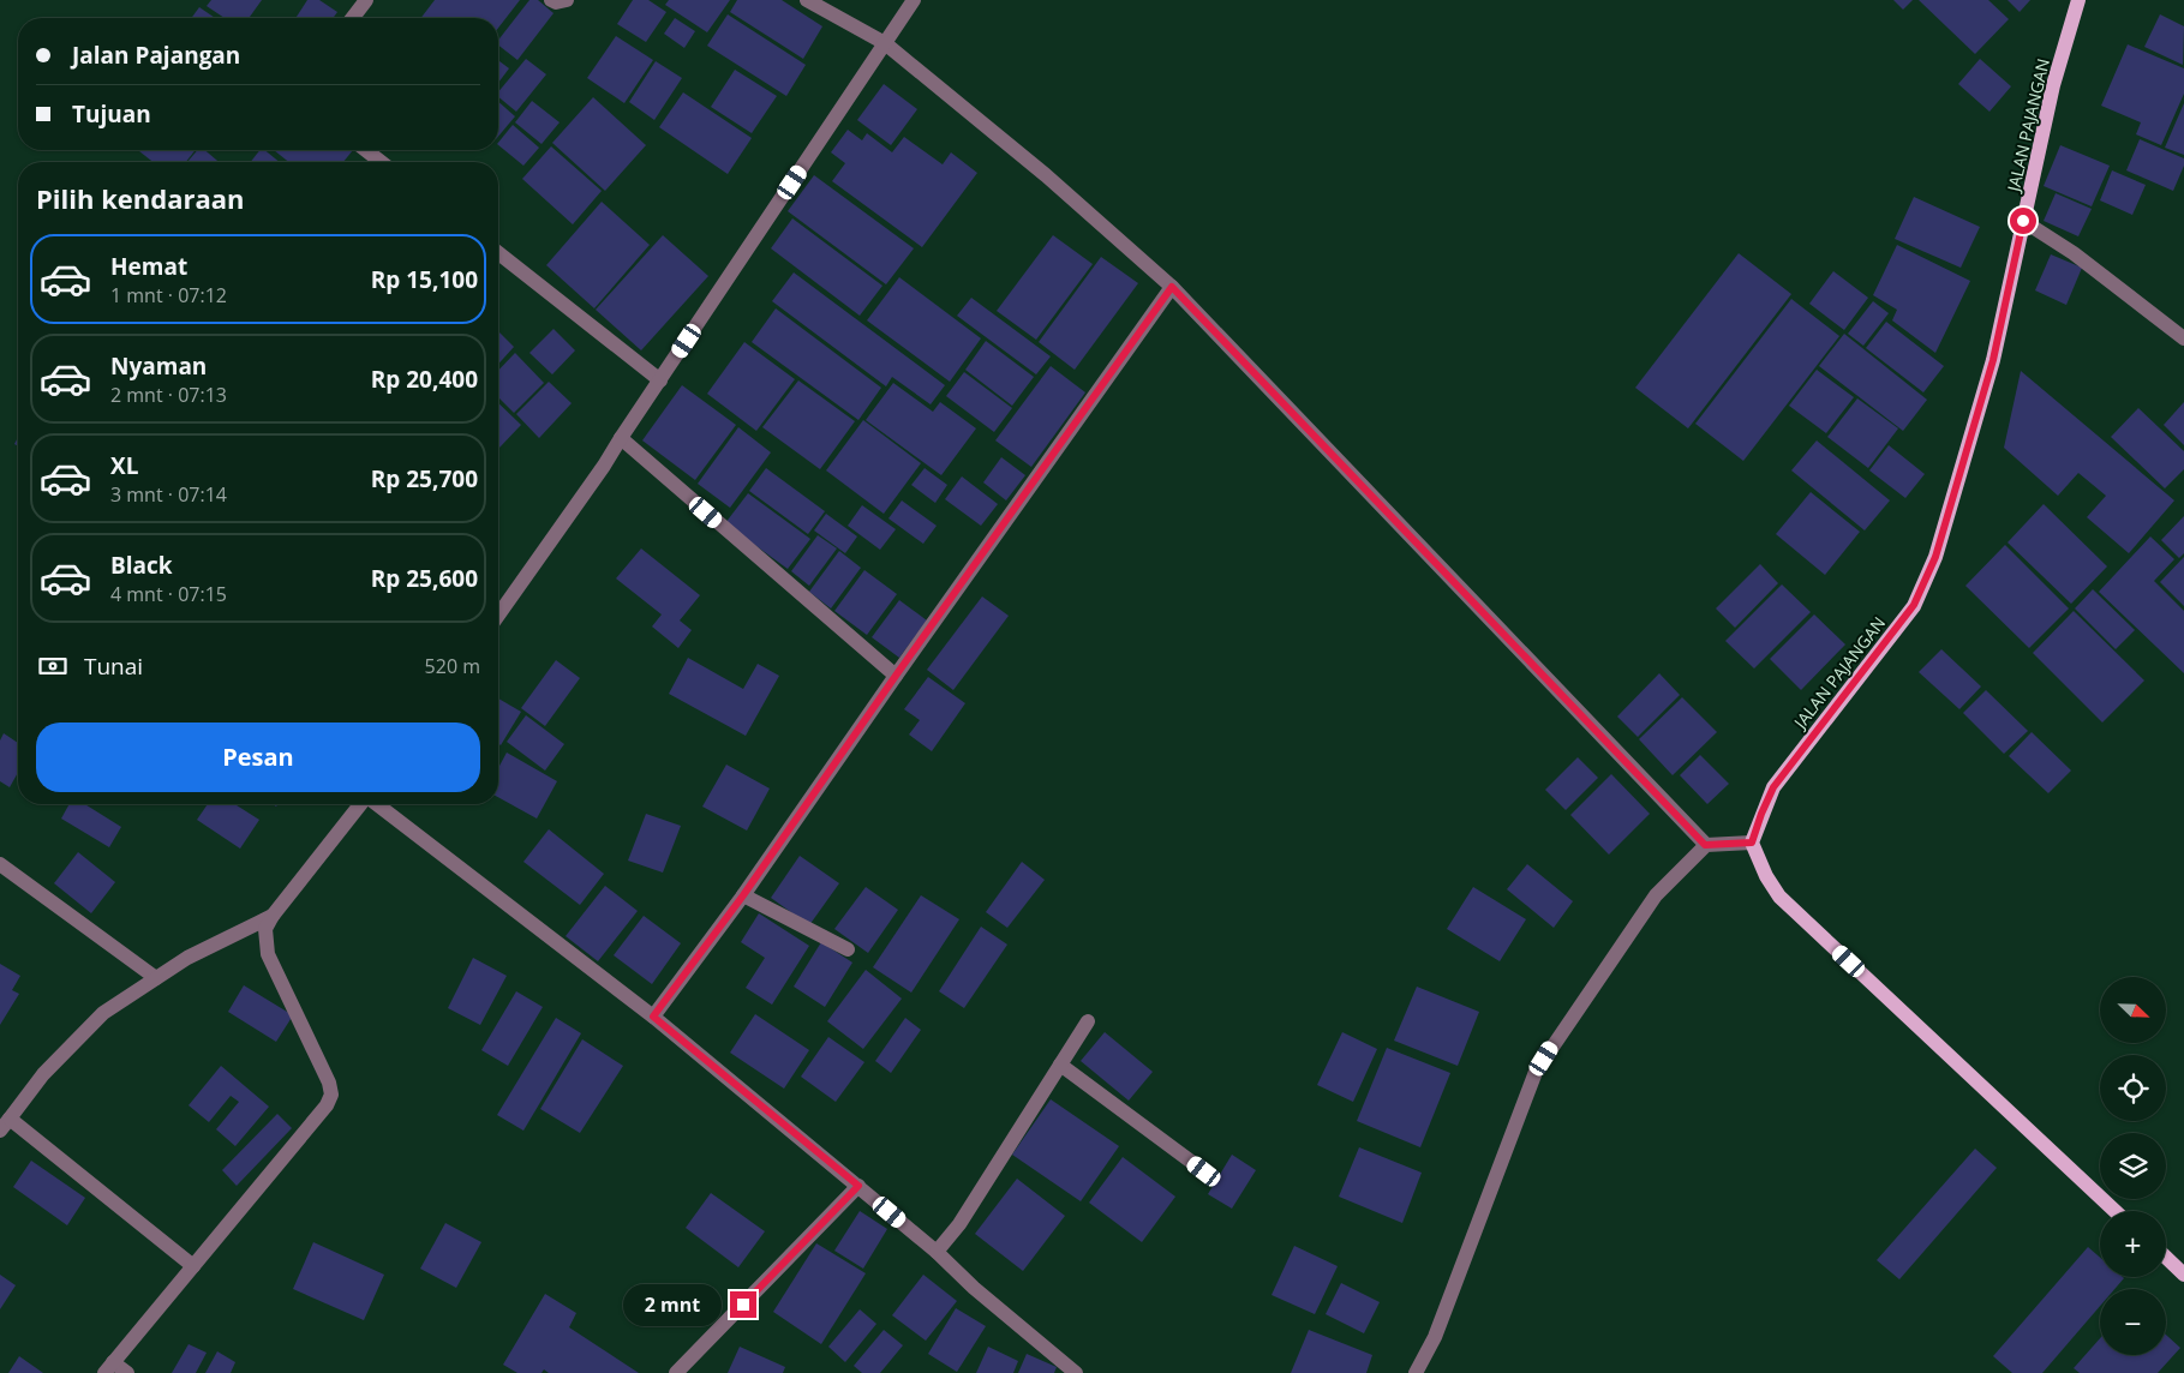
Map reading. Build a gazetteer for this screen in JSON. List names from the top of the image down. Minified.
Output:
{"streets":{"main road":["JALAN PAJANGAN"]},"north":"bottom right","page":{"banner":["Jalan Pajangan","Tujuan"],"heading":"Pilih kendaraan","list":[{"name":"Hemat","note":"1 mnt · 07:12","value":"Rp 15,100"},{"name":"Nyaman","note":"2 mnt · 07:13","value":"Rp 20,400"},{"name":"XL","note":"3 mnt · 07:14","value":"Rp 25,700"},{"name":"Black","note":"4 mnt · 07:15","value":"Rp 25,600"}],"pay":["Tunai","520 m"],"buttons":"Pesan","map_buttons":["+","−"],"bubble":"2 mnt"}}
